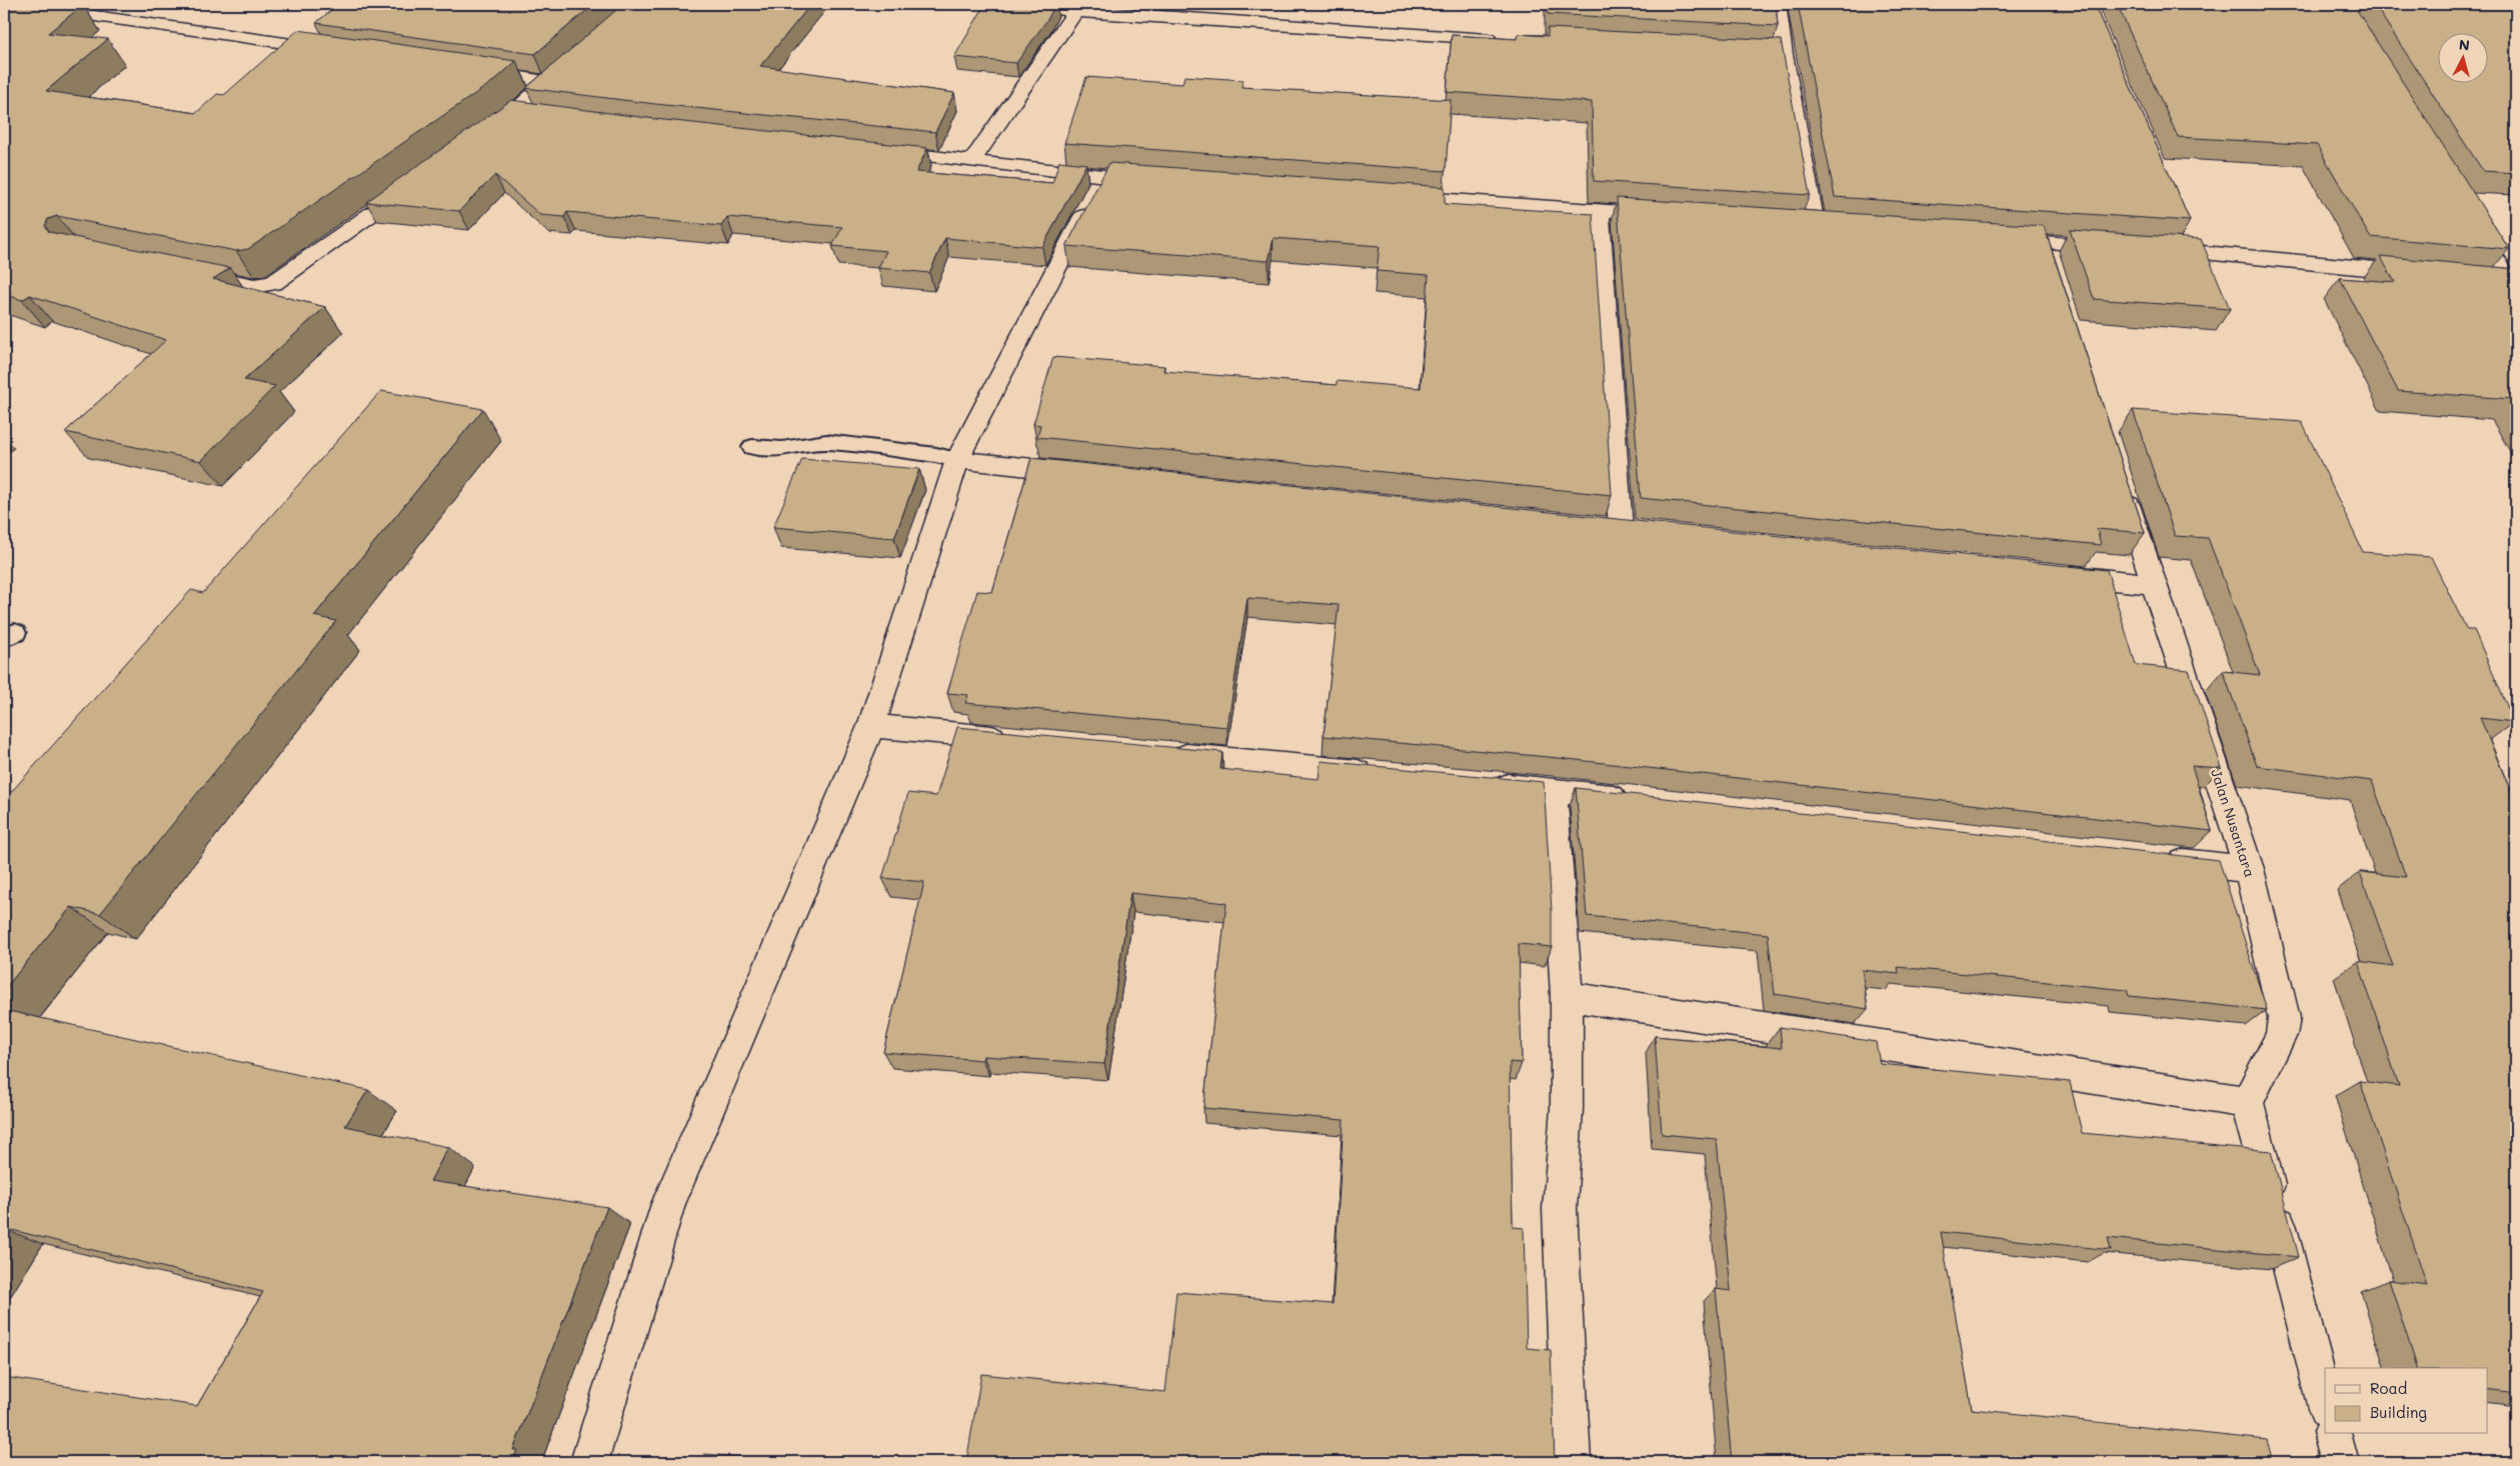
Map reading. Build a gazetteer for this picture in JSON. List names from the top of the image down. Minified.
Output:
{"streets":{"street":["Jalan Nusantara"]},"legend":["Road","Building"],"north":"top"}
